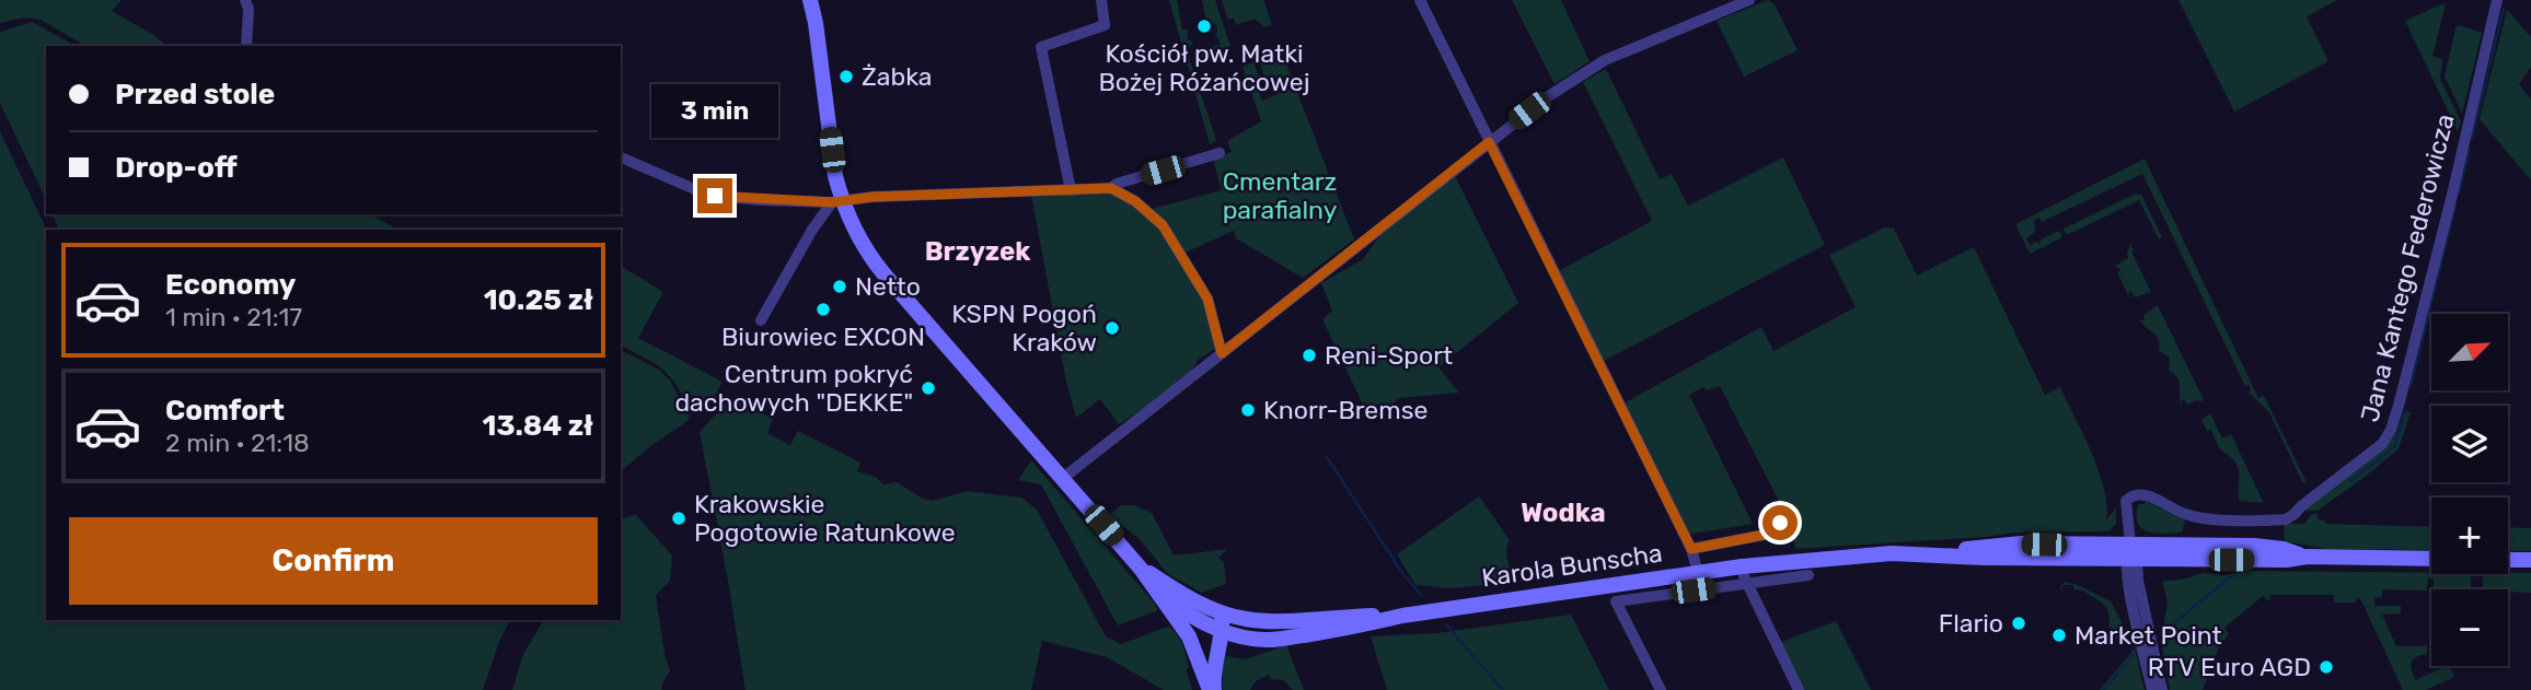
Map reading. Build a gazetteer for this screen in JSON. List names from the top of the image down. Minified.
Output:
{"streets":{"main road":["Karola Bunscha"],"street":["Jana Kantego Federowicza"]},"crossings":[["Jana Kantego Federowicza","Karola Bunscha"]],"districts":["Brzyzek","Wodka"],"parks":["Cmentarz parafialny"],"places":["Kościół pw. Matki Bożej Różańcowej","Żabka","Netto","Biurowiec EXCON","KSPN Pogoń Kraków","Reni-Sport","Centrum pokryć dachowych \"DEKKE\"","Knorr-Bremse","Krakowskie Pogotowie Ratunkowe","Flario","Market Point","RTV Euro AGD"],"north":"top right","page":{"banner":["Przed stole","Drop-off"],"bubble":"3 min","list":[{"name":"Economy","note":"1 min · 21:17","value":"10.25 zł"},{"name":"Comfort","note":"2 min · 21:18","value":"13.84 zł"}],"map_buttons":["+","−"],"buttons":"Confirm"}}
